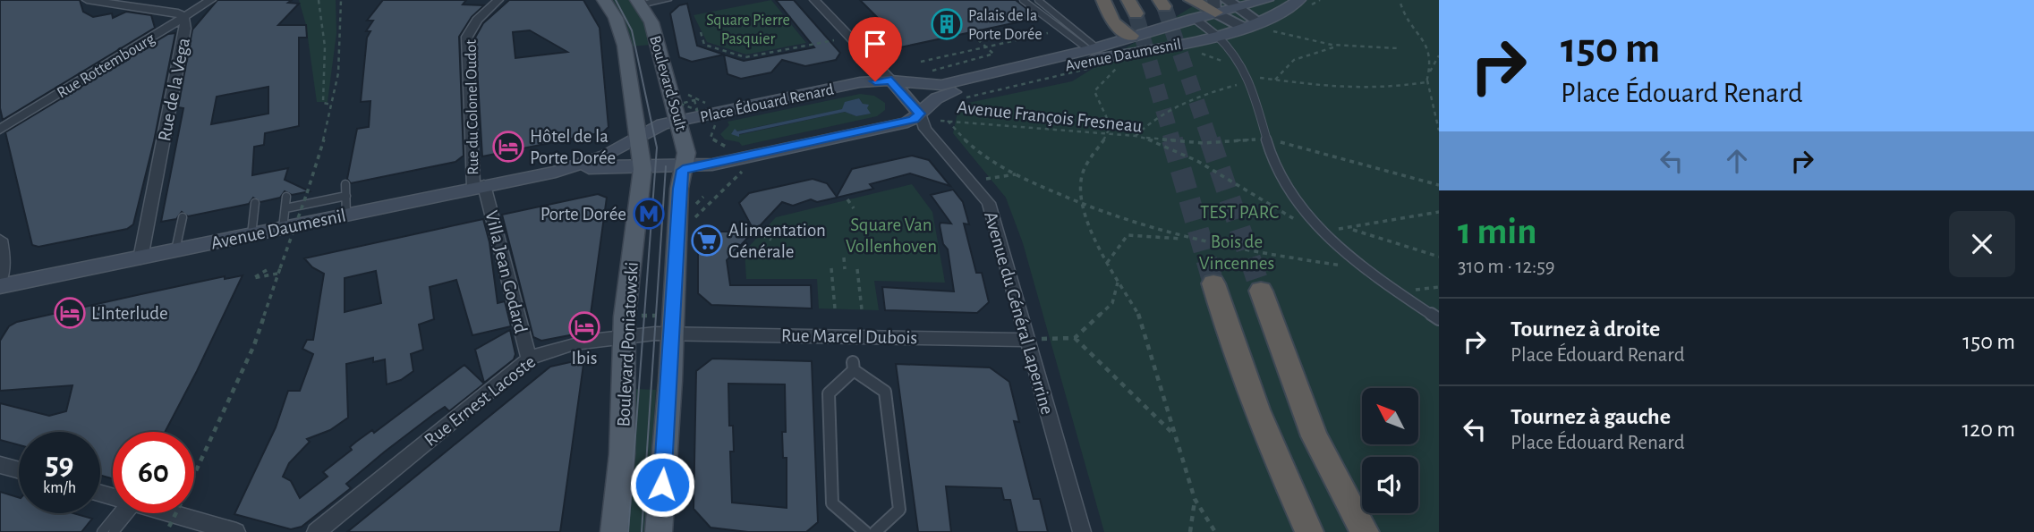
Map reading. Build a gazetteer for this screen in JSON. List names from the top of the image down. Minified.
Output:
{"streets":{"main road":["Avenue Daumesnil","Boulevard Soult","Place Édouard Renard","Boulevard Poniatowski"],"street":["Rue Rottembourg","Rue de la Vega","Rue du Colonel Oudot","Villa Jean Godard","Avenue du Général Laperrine","Rue Marcel Dubois","Rue Ernest Lacoste"],"path":["Avenue François Fresneau"]},"crossings":[["Avenue Daumesnil","Boulevard Soult"],["Avenue Daumesnil","Rue de la Vega"],["Avenue Daumesnil","Place Édouard Renard"],["Avenue Daumesnil","Rue du Colonel Oudot"],["Avenue Daumesnil","Avenue François Fresneau"],["Avenue Daumesnil","Villa Jean Godard"],["Avenue Daumesnil","Boulevard Poniatowski"],["Rue Rottembourg","Rue de la Vega"],["Boulevard Soult","Place Édouard Renard"],["Boulevard Soult","Boulevard Poniatowski"],["Rue du Colonel Oudot","Villa Jean Godard"],["Villa Jean Godard","Rue Ernest Lacoste"],["Avenue du Général Laperrine","Rue Marcel Dubois"],["Rue Marcel Dubois","Rue Ernest Lacoste"],["Boulevard Poniatowski","Rue Ernest Lacoste"]],"parks":["Square Pierre Pasquier","TEST PARC","Square Van Vollenhoven","Bois de Vincennes"],"places":{"building":["Palais de la Porte Dorée"],"hotel":["Hôtel de la Porte Dorée","L'Interlude","Ibis"],"metro station":["Porte Dorée"],"supermarket":["Alimentation Générale"]},"north":"top left","page":{"turn":["150 m","Place Édouard Renard"],"heading":["1 min","310 m · 12:59"],"list":[{"name":"Tournez à droite","note":"Place Édouard Renard","value":"150 m"},{"name":"Tournez à gauche","note":"Place Édouard Renard","value":"120 m"}],"speed":"59 km/h","limit":"60"}}
